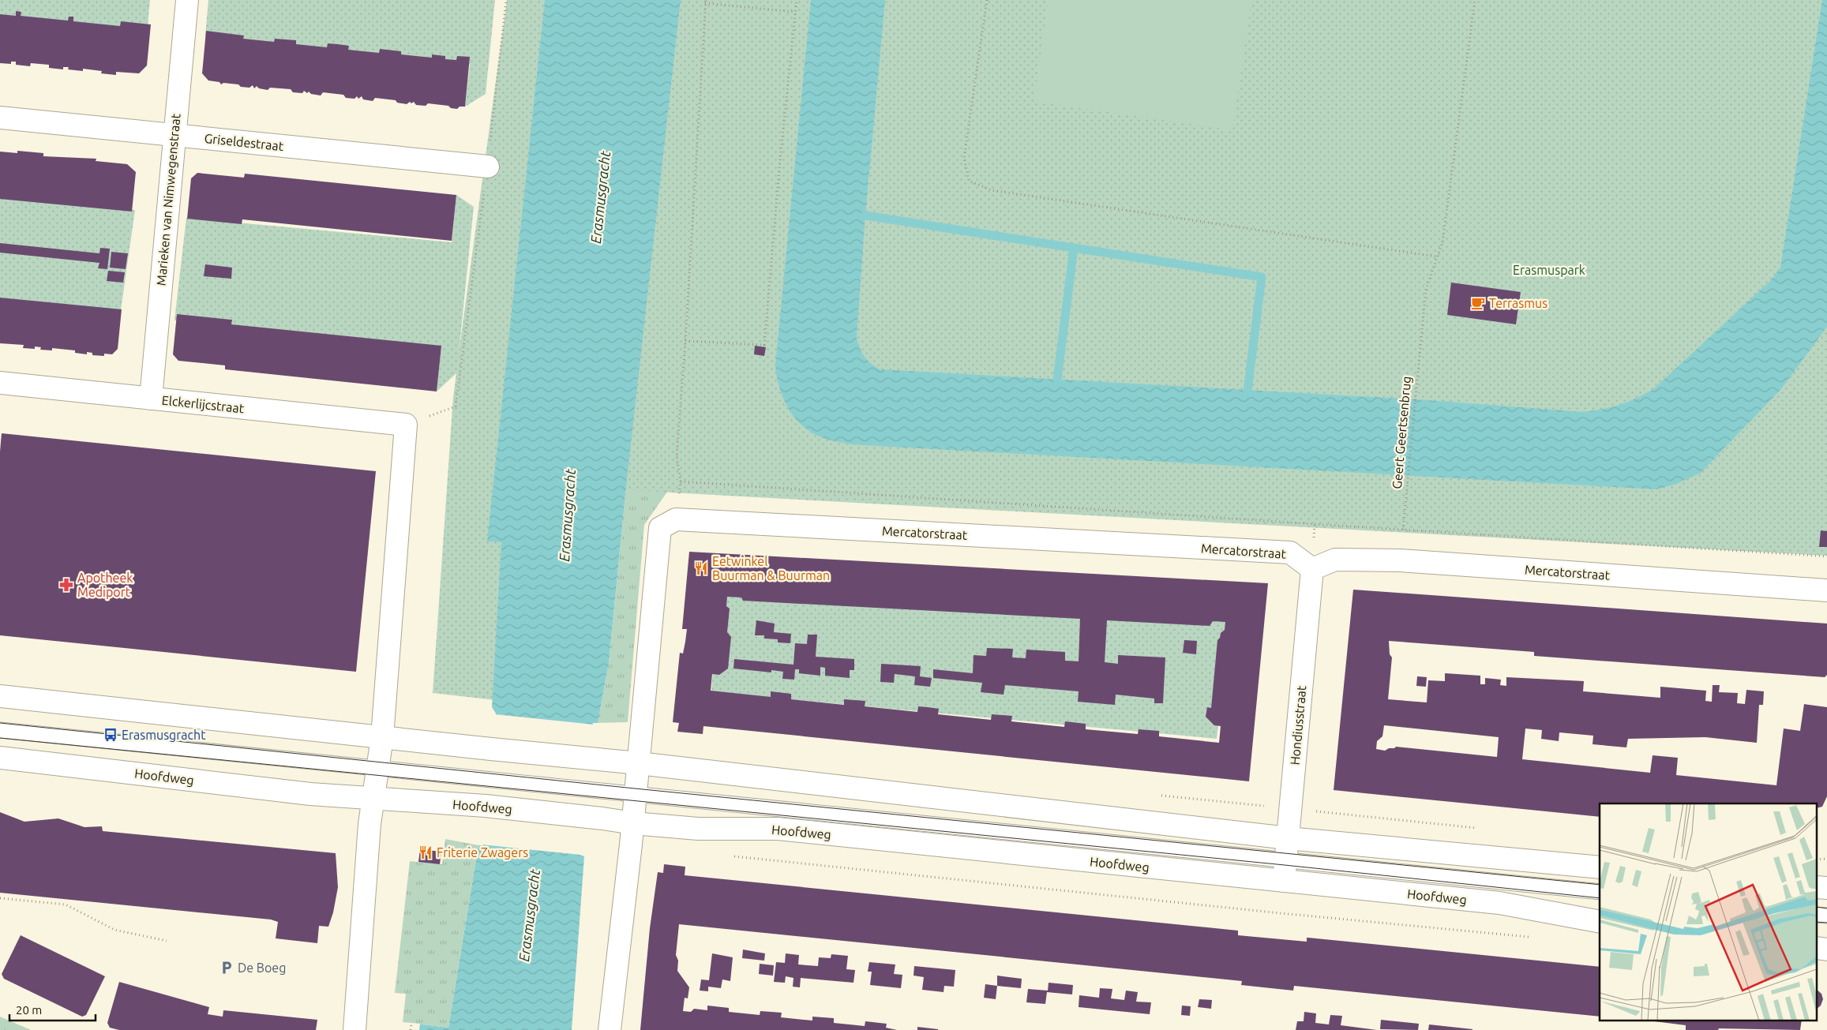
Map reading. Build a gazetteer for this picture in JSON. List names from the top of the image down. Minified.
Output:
{"streets":{"street":["Griseldestraat","Marieken van Nimwegenstraat","Elckerlijcstraat","Mercatorstraat","Hondiusstraat","Hoofdweg"],"path":["Geert Geertsenbrug"]},"crossings":[["Griseldestraat","Marieken van Nimwegenstraat"],["Marieken van Nimwegenstraat","Elckerlijcstraat"],["Mercatorstraat","Hondiusstraat"],["Hondiusstraat","Hoofdweg"]],"water":["Erasmusgracht"],"parks":["Erasmuspark"],"places":{"cafe":["Terrasmus"],"restaurant":["Eetwinkel Buurman & Buurman","Friterie Zwagers"],"pharmacy":["Apotheek Mediport"],"bus stop":["Erasmusgracht"],"parking":["De Boeg"]},"scale_bar":"20 m"}
